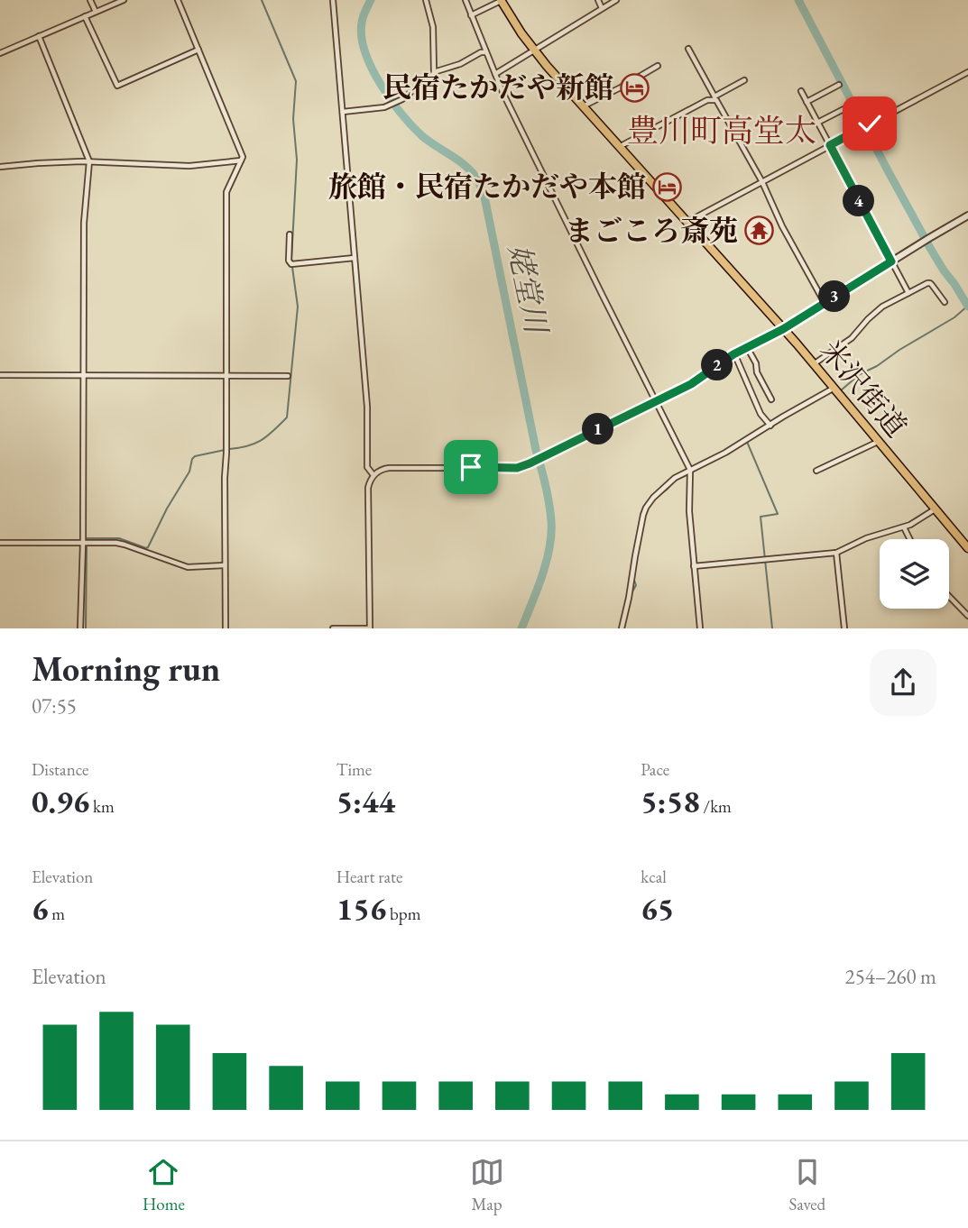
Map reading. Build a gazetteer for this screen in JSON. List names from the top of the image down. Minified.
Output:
{"streets":{"highway":["米沢街道"]},"districts":["豊川町高堂太"],"water":["姥堂川"],"places":{"hotel":["民宿たかだや新館","旅館・民宿たかだや本館"],"temple":["まごころ斎苑"]},"page":{"pins":["4","3","2","1"],"heading":["Morning run","07:55"],"stats":[["Distance","0.96 km"],["Time","5:44"],["Pace","5:58 /km"],["Elevation","6 m"],["Heart rate","156 bpm"],["kcal","65"]],"chart":["Elevation","254–260 m"],"tabs":["Home","Map","Saved"]}}
